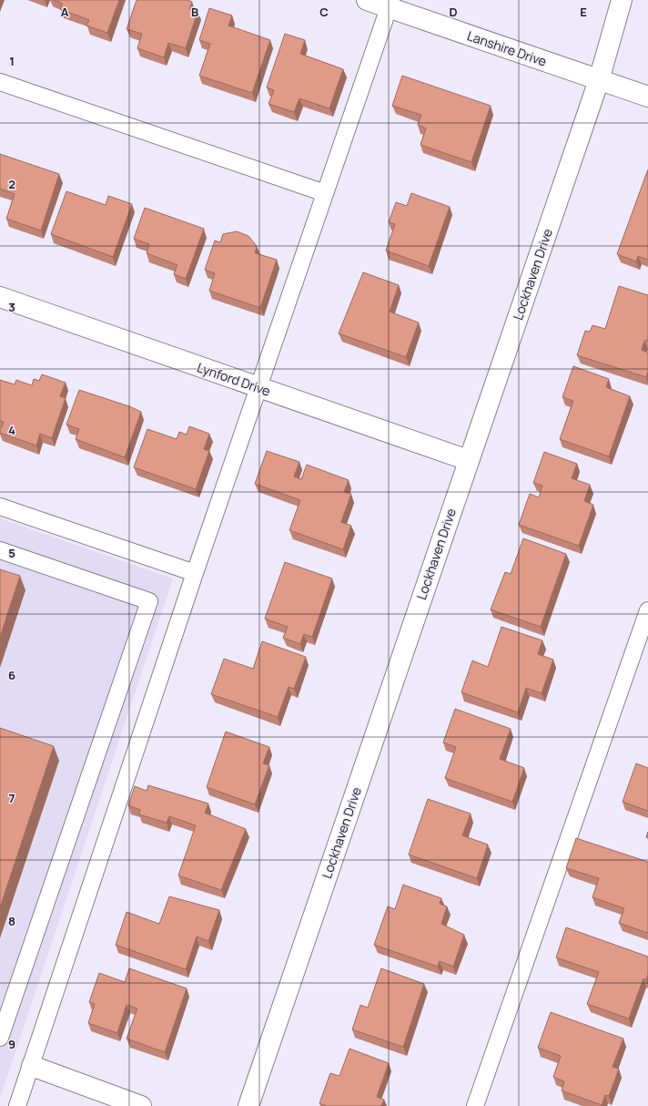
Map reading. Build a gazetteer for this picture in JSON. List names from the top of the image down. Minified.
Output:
{"streets":{"street":["Lanshire Drive","Lockhaven Drive","Lynford Drive"]},"crossings":[["Lanshire Drive","Lockhaven Drive"],["Lockhaven Drive","Lynford Drive"]],"grid":{"columns":["A","B","C","D","E"],"rows":["1","2","3","4","5","6","7","8","9"]}}
